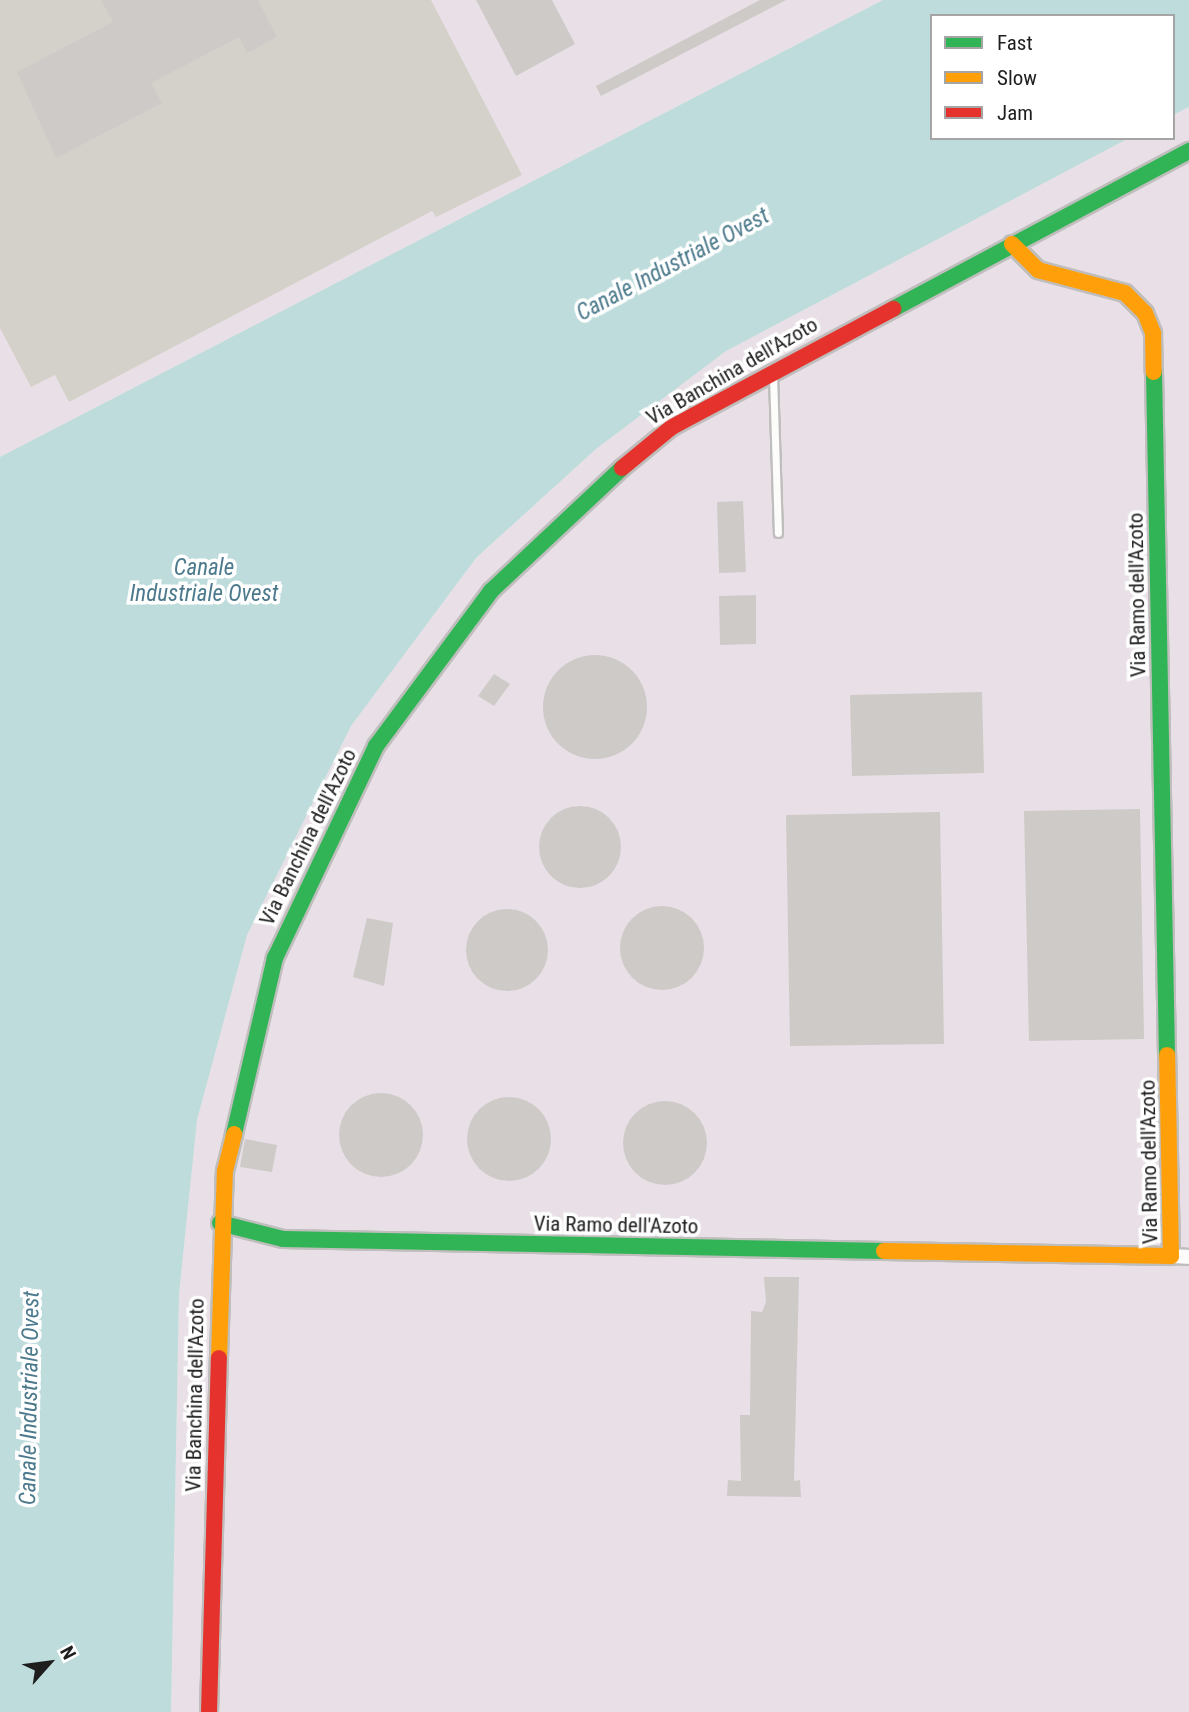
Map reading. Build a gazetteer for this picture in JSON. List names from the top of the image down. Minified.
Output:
{"streets":{"street":["Via Banchina dell'Azoto","Via Ramo dell'Azoto"]},"crossings":[["Via Banchina dell'Azoto","Via Ramo dell'Azoto"]],"water":["Canale Industriale Ovest"],"legend":["Fast","Slow","Jam"],"north":"top right"}
